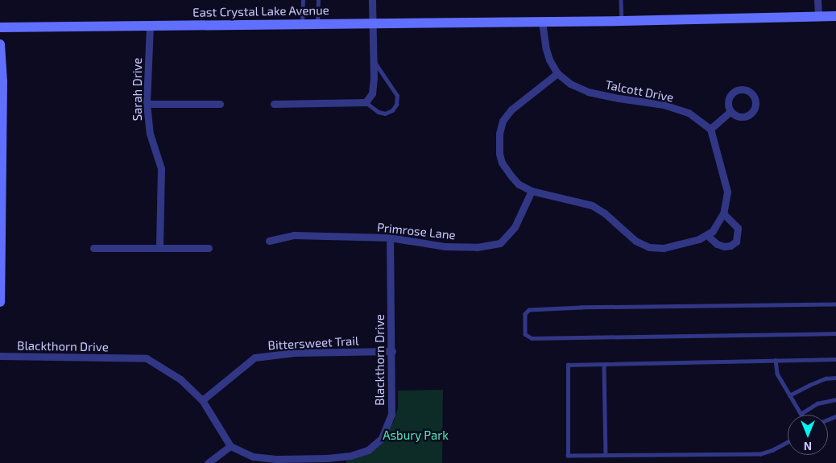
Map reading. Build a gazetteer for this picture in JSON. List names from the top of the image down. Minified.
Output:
{"streets":{"street":["East Crystal Lake Avenue","Sarah Drive","Talcott Drive","Primrose Lane","Bittersweet Trail","Blackthorn Drive"]},"crossings":[["East Crystal Lake Avenue","Sarah Drive"],["Primrose Lane","Blackthorn Drive"],["Bittersweet Trail","Blackthorn Drive"]],"parks":["Asbury Park"],"north":"bottom"}
